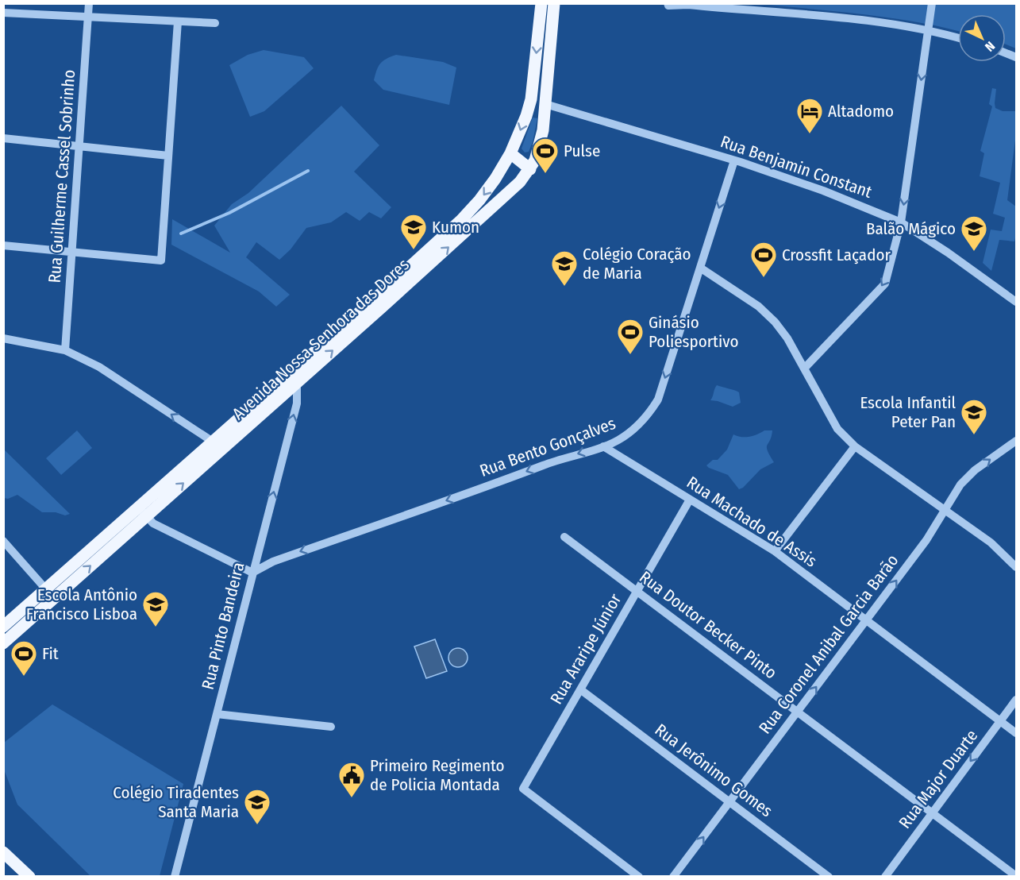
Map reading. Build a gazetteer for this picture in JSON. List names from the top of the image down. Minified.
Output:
{"streets":{"main road":["Avenida Nossa Senhora das Dores"],"street":["Rua Benjamin Constant","Rua Guilherme Cassel Sobrinho","Rua Bento Gonçalves","Rua Machado de Assis","Rua Doutor Becker Pinto","Rua Pinto Bandeira","Rua Coronel Anibal Garcia Barão","Rua Araripe Júnior","Rua Jerônimo Gomes","Rua Major Duarte"]},"crossings":[["Rua Benjamin Constant","Avenida Nossa Senhora das Dores"],["Rua Benjamin Constant","Rua Bento Gonçalves"],["Avenida Nossa Senhora das Dores","Rua Pinto Bandeira"],["Rua Bento Gonçalves","Rua Machado de Assis"],["Rua Bento Gonçalves","Rua Pinto Bandeira"],["Rua Machado de Assis","Rua Coronel Anibal Garcia Barão"],["Rua Machado de Assis","Rua Araripe Júnior"],["Rua Machado de Assis","Rua Major Duarte"],["Rua Doutor Becker Pinto","Rua Coronel Anibal Garcia Barão"],["Rua Doutor Becker Pinto","Rua Araripe Júnior"],["Rua Doutor Becker Pinto","Rua Major Duarte"],["Rua Coronel Anibal Garcia Barão","Rua Jerônimo Gomes"],["Rua Araripe Júnior","Rua Jerônimo Gomes"]],"one_way":["Rua Bento Gonçalves","Rua Pinto Bandeira","Rua Coronel Anibal Garcia Barão","Rua Major Duarte"],"places":{"hotel":["Altadomo"],"sports":["Pulse","Crossfit Laçador","Ginásio Poliesportivo","Fit"],"school or university":["Kumon","Balão Mágico","Colégio Coração de Maria","Escola Infantil Peter Pan","Escola Antônio Francisco Lisboa","Colégio Tiradentes Santa Maria"],"public building":["Primeiro Regimento de Policia Montada"]},"north":"bottom right"}
